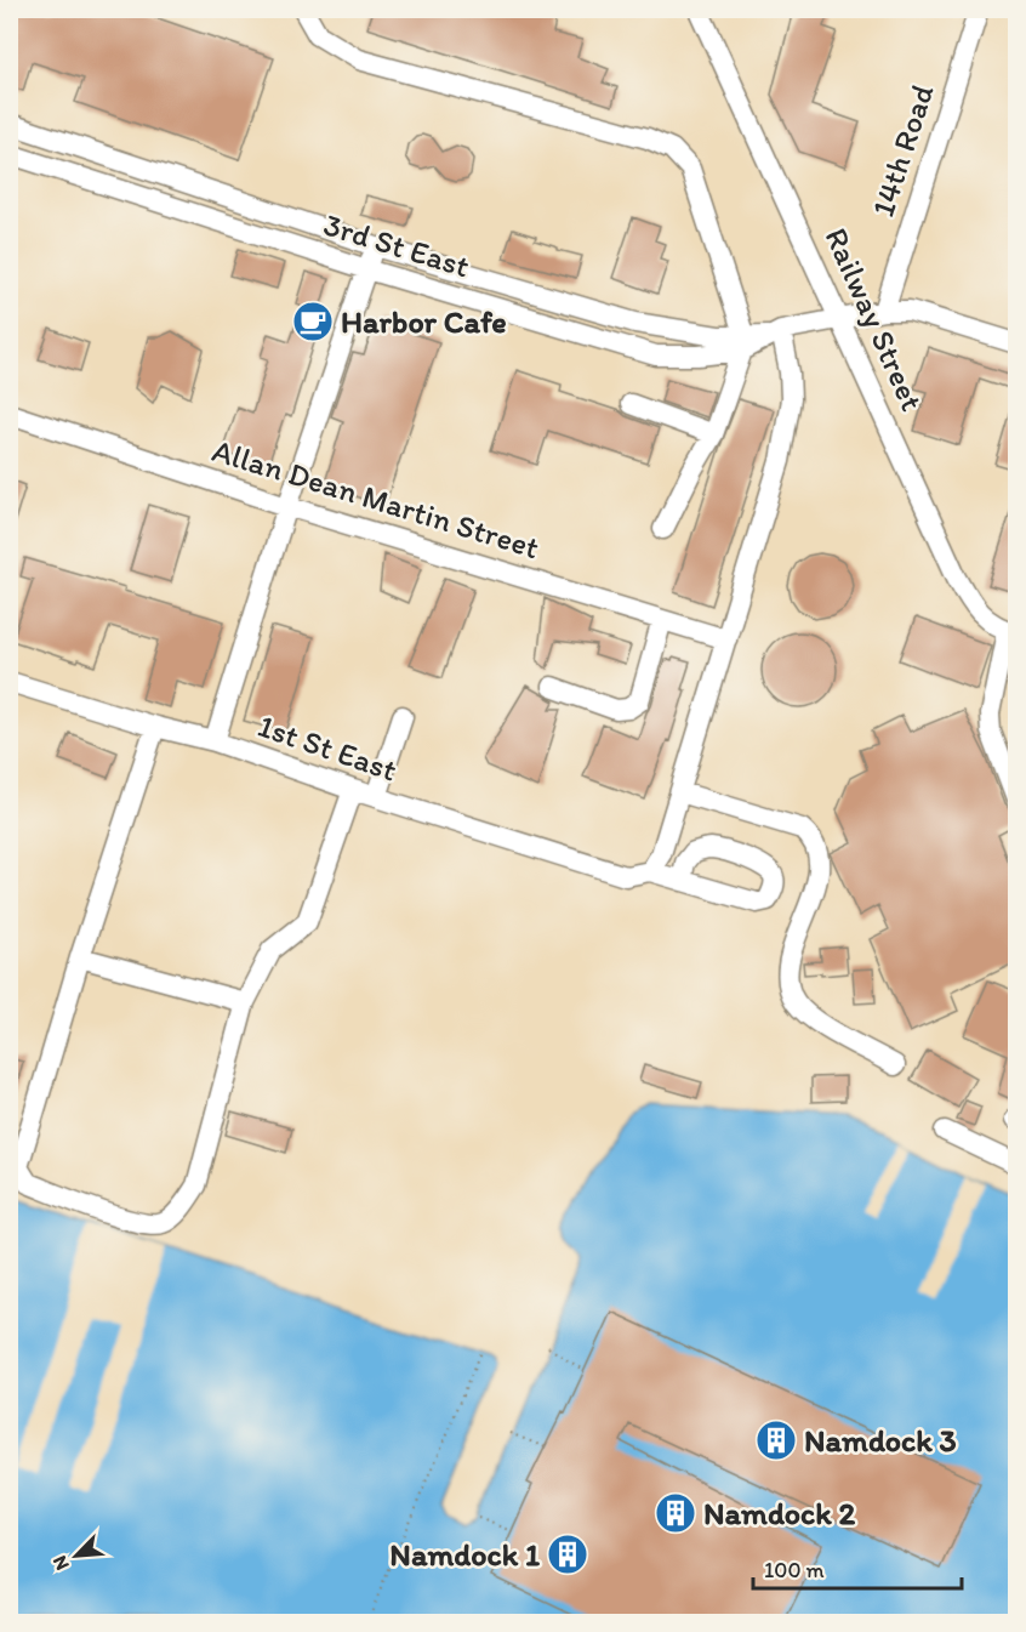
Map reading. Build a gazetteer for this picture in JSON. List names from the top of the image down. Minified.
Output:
{"streets":{"street":["14th Road","3rd St East","Railway Street","Allan Dean Martin Street","1st St East"]},"crossings":[["14th Road","3rd St East"],["3rd St East","Railway Street"]],"places":{"cafe":["Harbor Cafe"],"building":["Namdock 3","Namdock 2","Namdock 1"]},"scale_bar":"100 m","north":"bottom left"}
